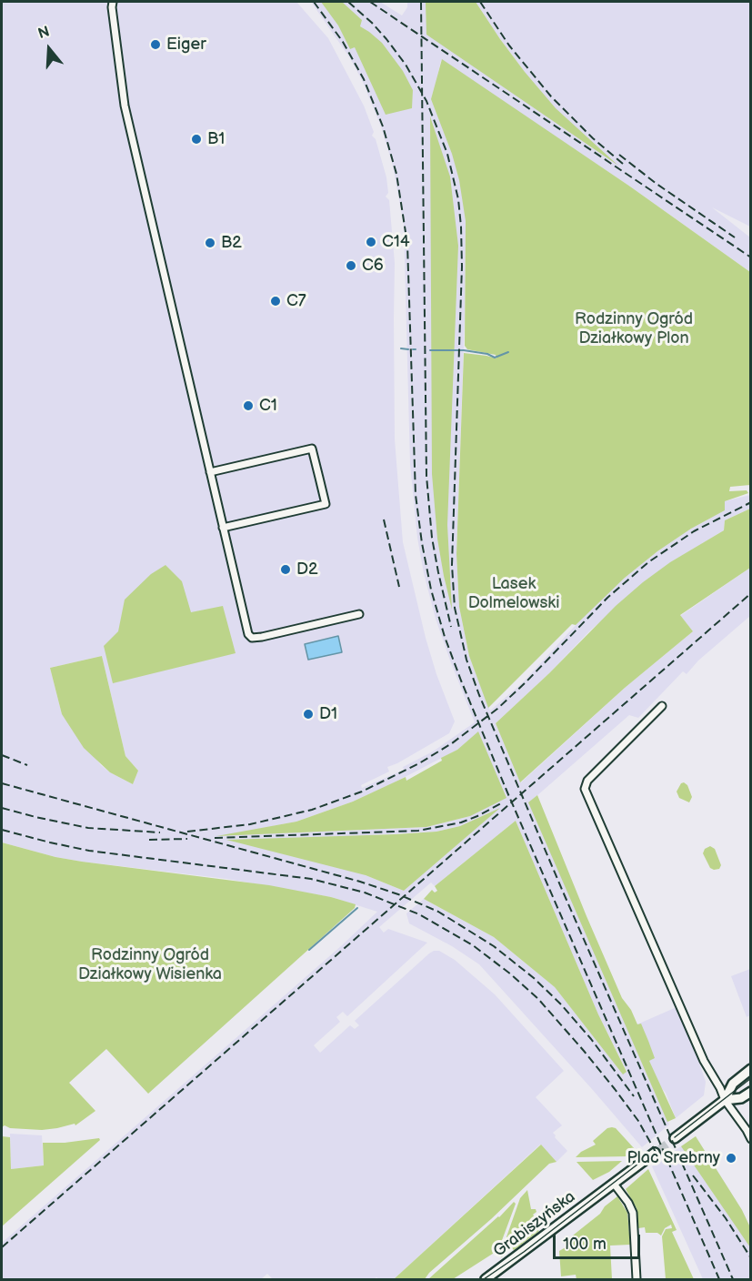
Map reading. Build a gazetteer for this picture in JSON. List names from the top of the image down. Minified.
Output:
{"streets":{"main road":["Grabiszyńska"]},"parks":["Rodzinny Ogród Działkowy Plon","Lasek Dolmelowski","Rodzinny Ogród Działkowy Wisienka"],"places":["Eiger","B1","C14","B2","C6","C7","C1","D2","D1","Plac Srebrny"],"scale_bar":"100 m","north":"top"}
